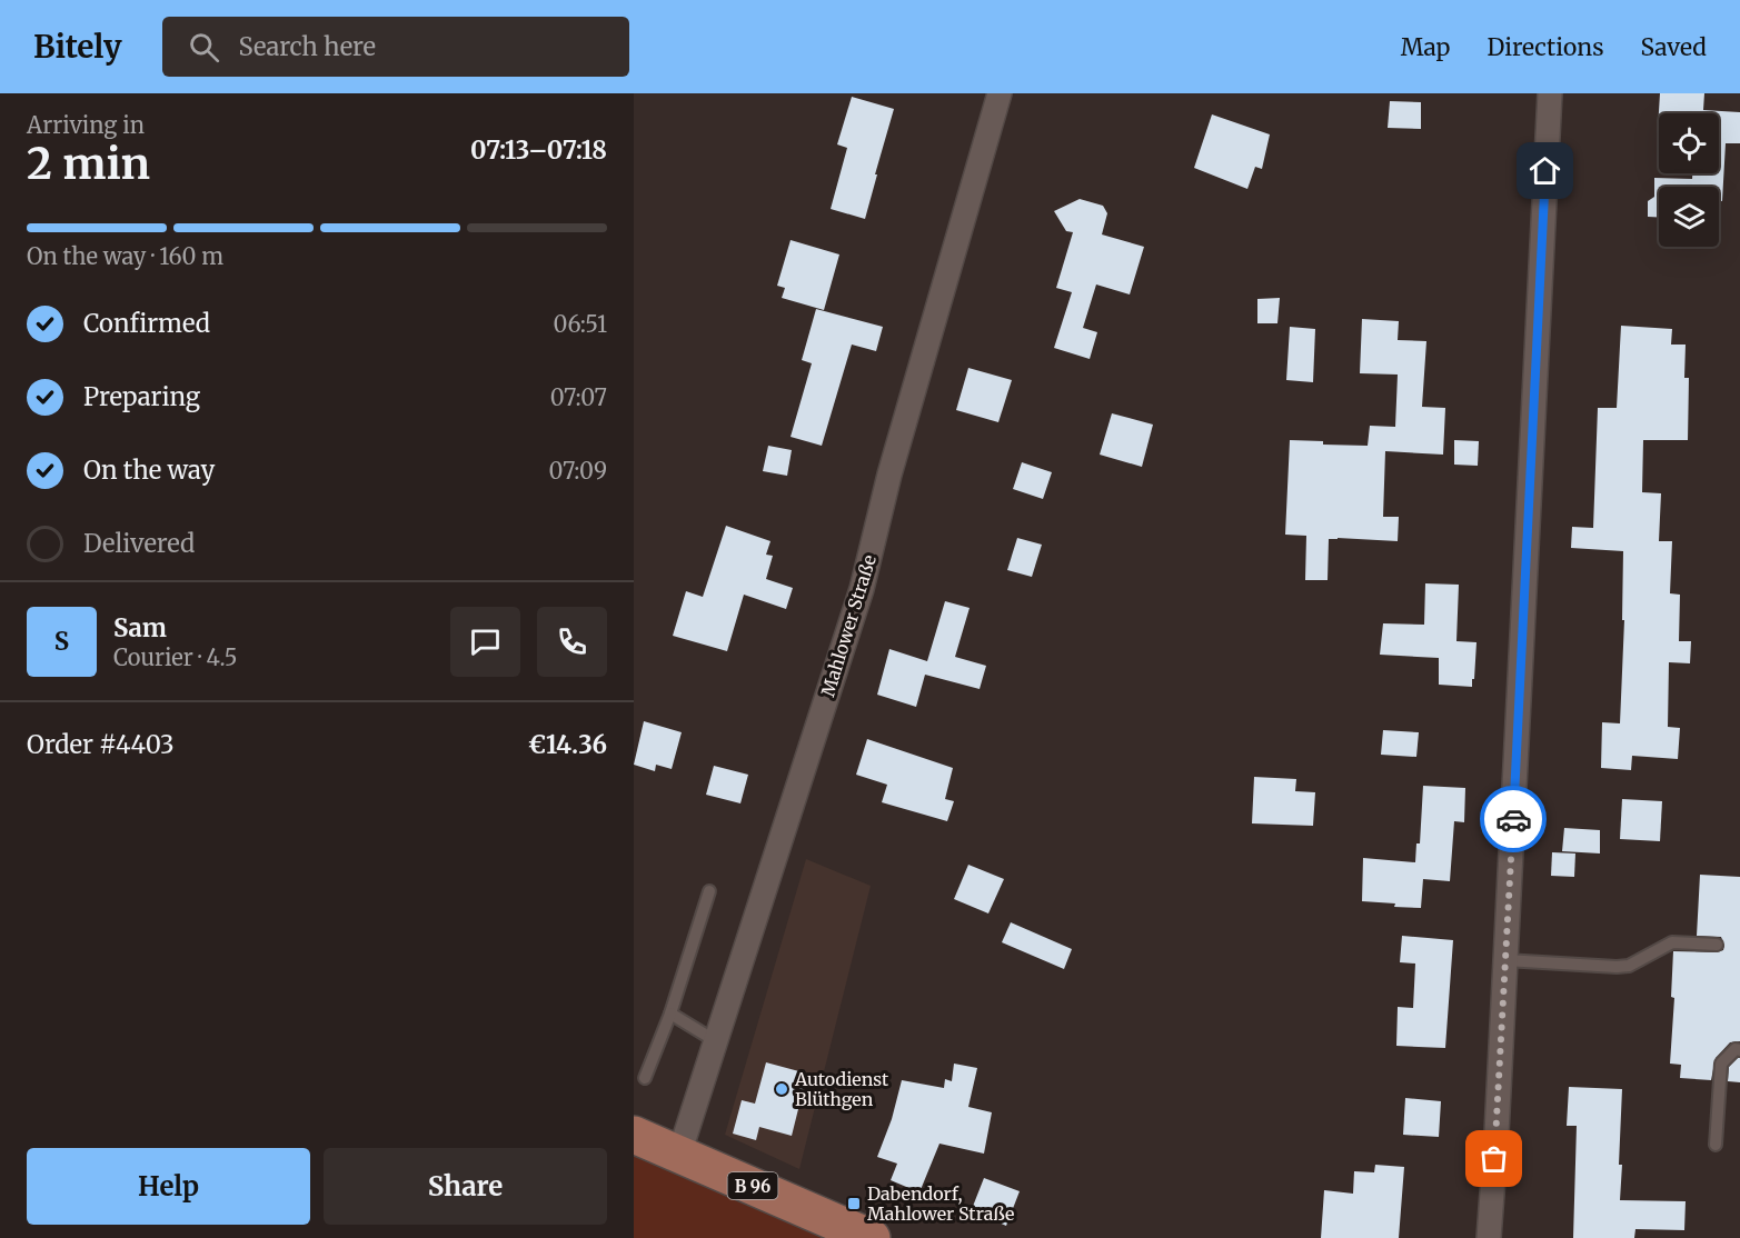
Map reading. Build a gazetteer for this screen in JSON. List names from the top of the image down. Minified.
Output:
{"streets":{"main road":["B 96"],"street":["Mahlower Straße"]},"crossings":[["Mahlower Straße","B 96"]],"places":{"other":["Autodienst Blüthgen"],"transit":["Dabendorf, Mahlower Straße"]},"page":{"header":"Bitely","search":"Search here","nav":["Map","Directions","Saved"],"heading":["2 min","Arriving in","07:13–07:18"],"panel":["Sam","Courier · 4.5","Order #4403","€14.36"],"bar":"On the way · 160 m","list":[["Confirmed","06:51"],["Preparing","07:07"],["On the way","07:09"],"Delivered"],"round":"S","buttons":["Help","Share"]}}
